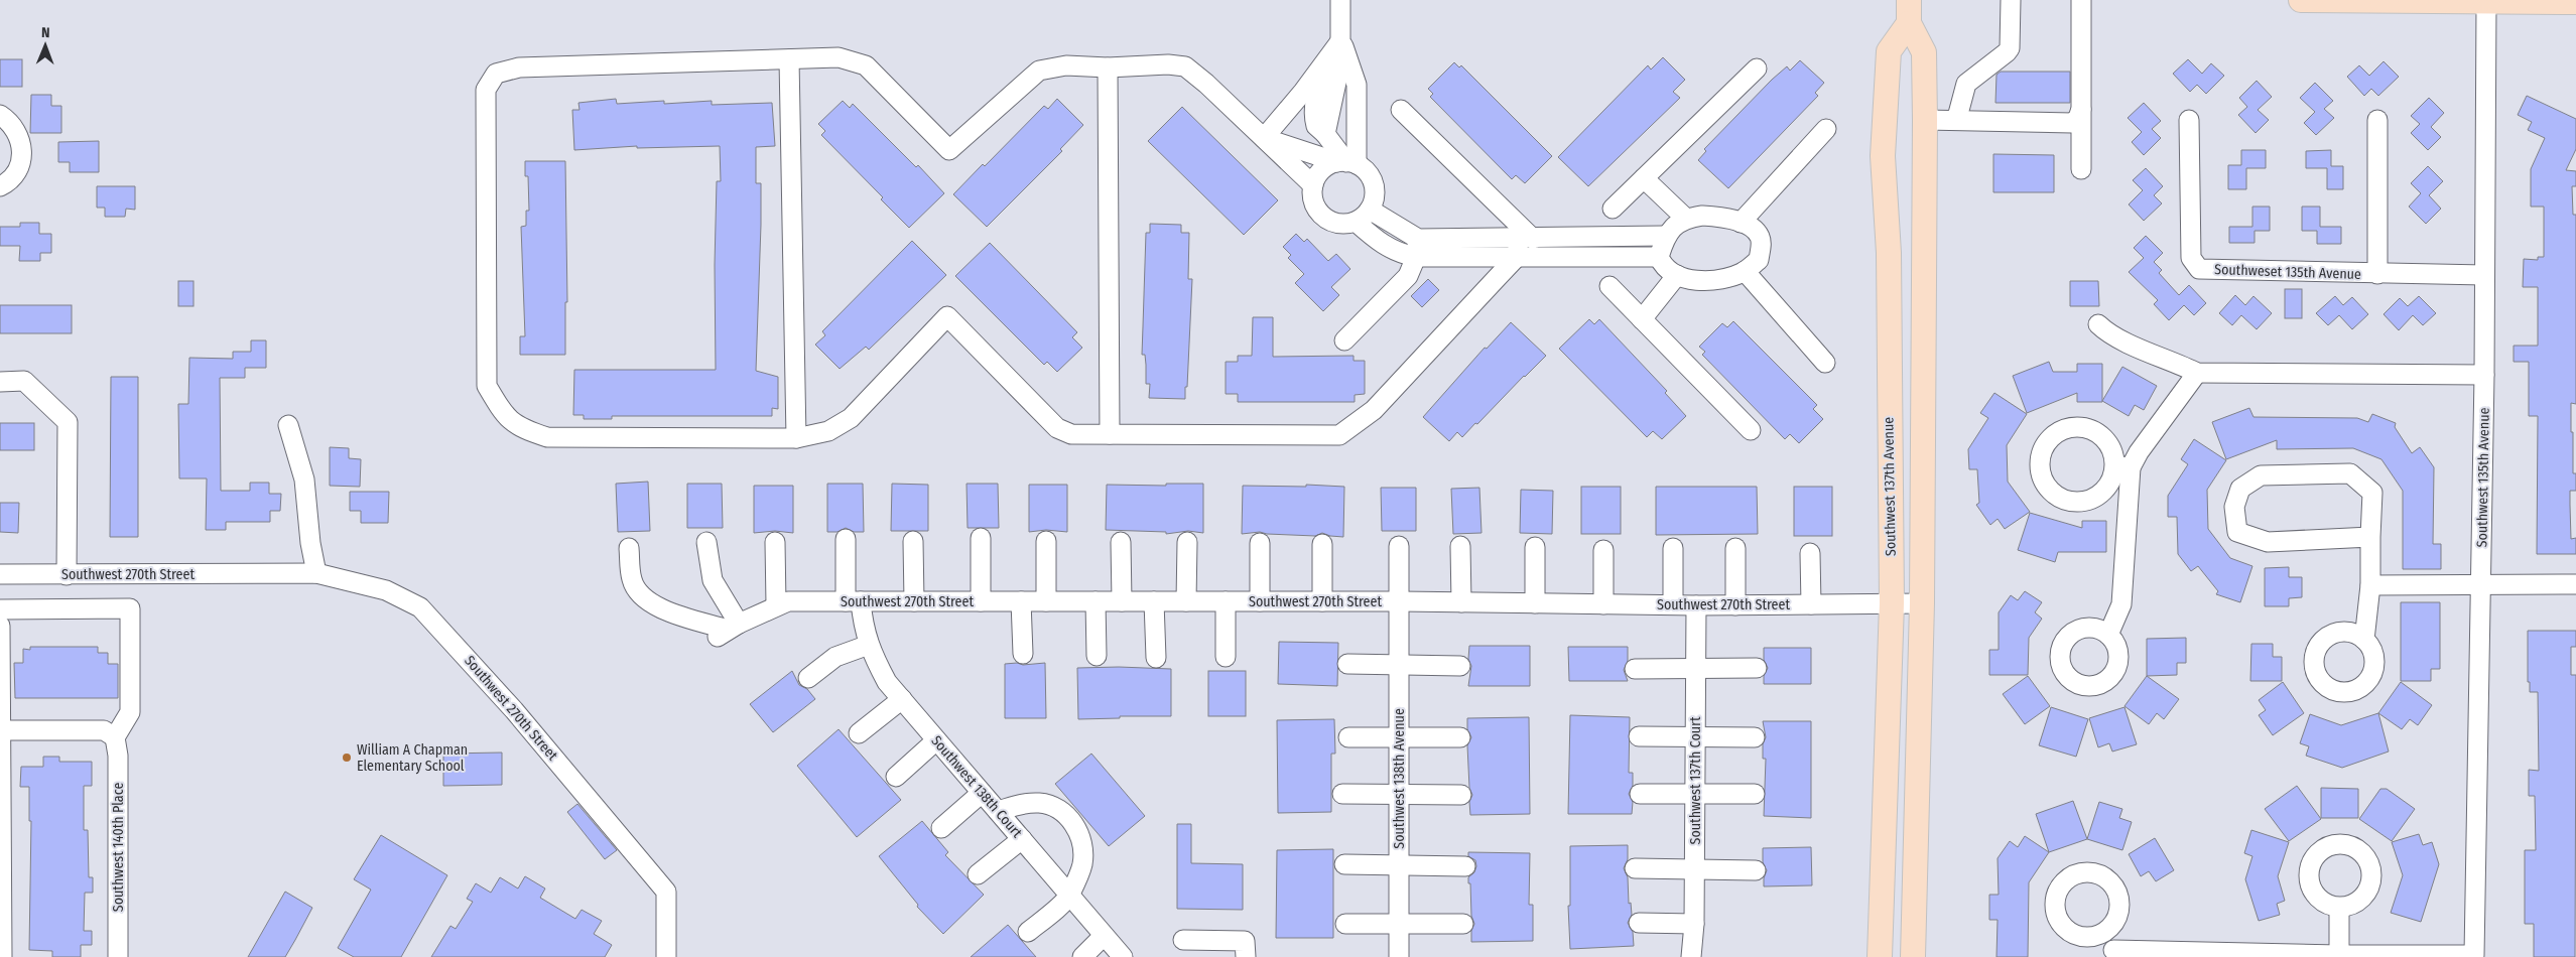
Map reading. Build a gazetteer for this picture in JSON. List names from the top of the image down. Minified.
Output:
{"streets":{"main road":["Southwest 137th Avenue"],"street":["Southweset 135th Avenue","Southwest 135th Avenue","Southwest 270th Street","Southwest 138th Avenue","Southwest 137th Court","Southwest 138th Court","Southwest 140th Place"]},"crossings":[["Southweset 135th Avenue","Southwest 135th Avenue"],["Southwest 137th Avenue","Southwest 270th Street"],["Southwest 270th Street","Southwest 138th Avenue"],["Southwest 270th Street","Southwest 137th Court"],["Southwest 270th Street","Southwest 138th Court"]],"places":["William A Chapman Elementary School"],"north":"top"}
